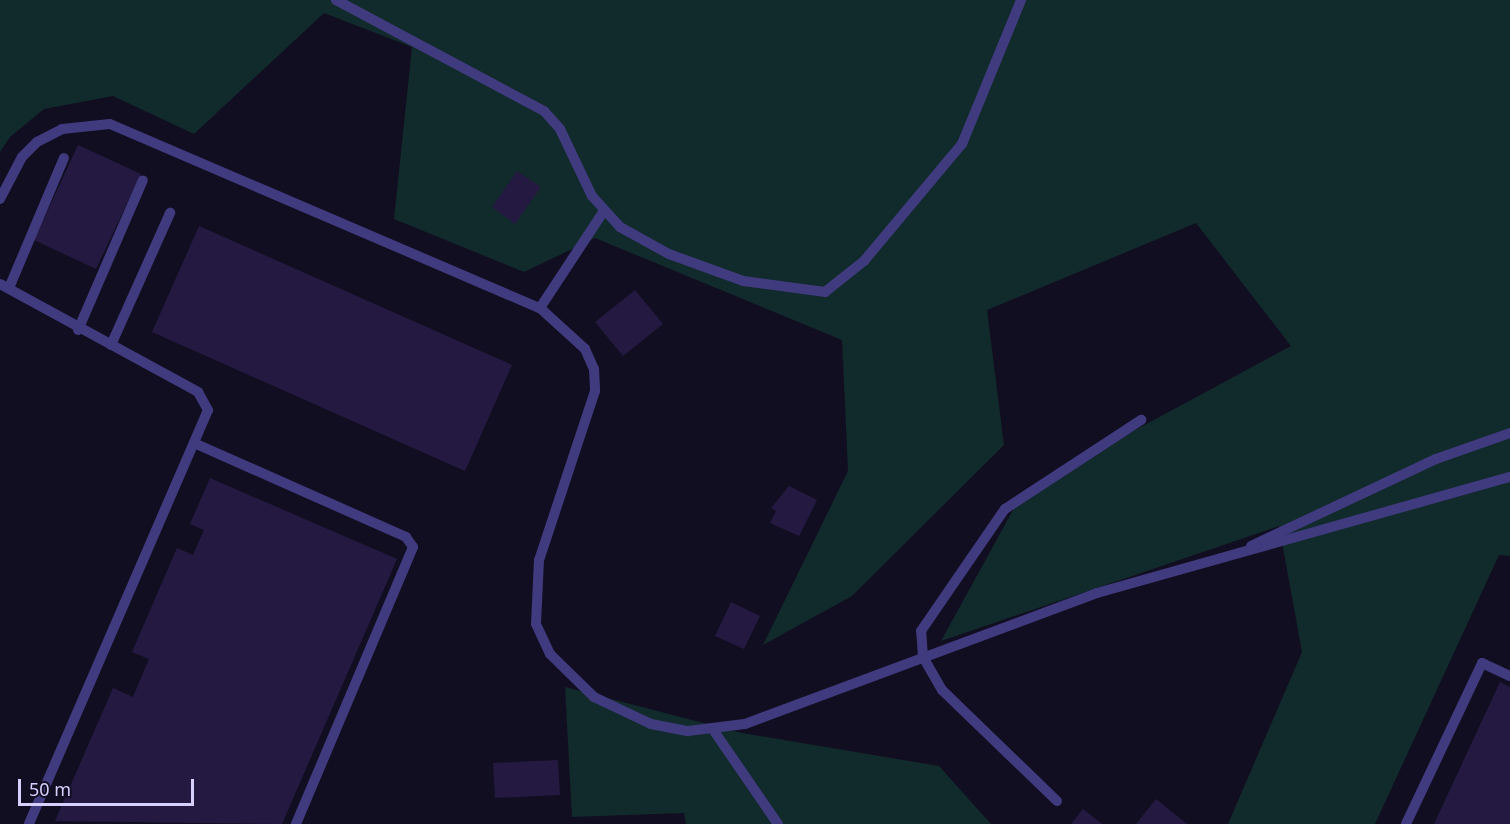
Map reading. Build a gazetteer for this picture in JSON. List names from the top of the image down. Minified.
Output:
{"scale_bar":"50 m"}
